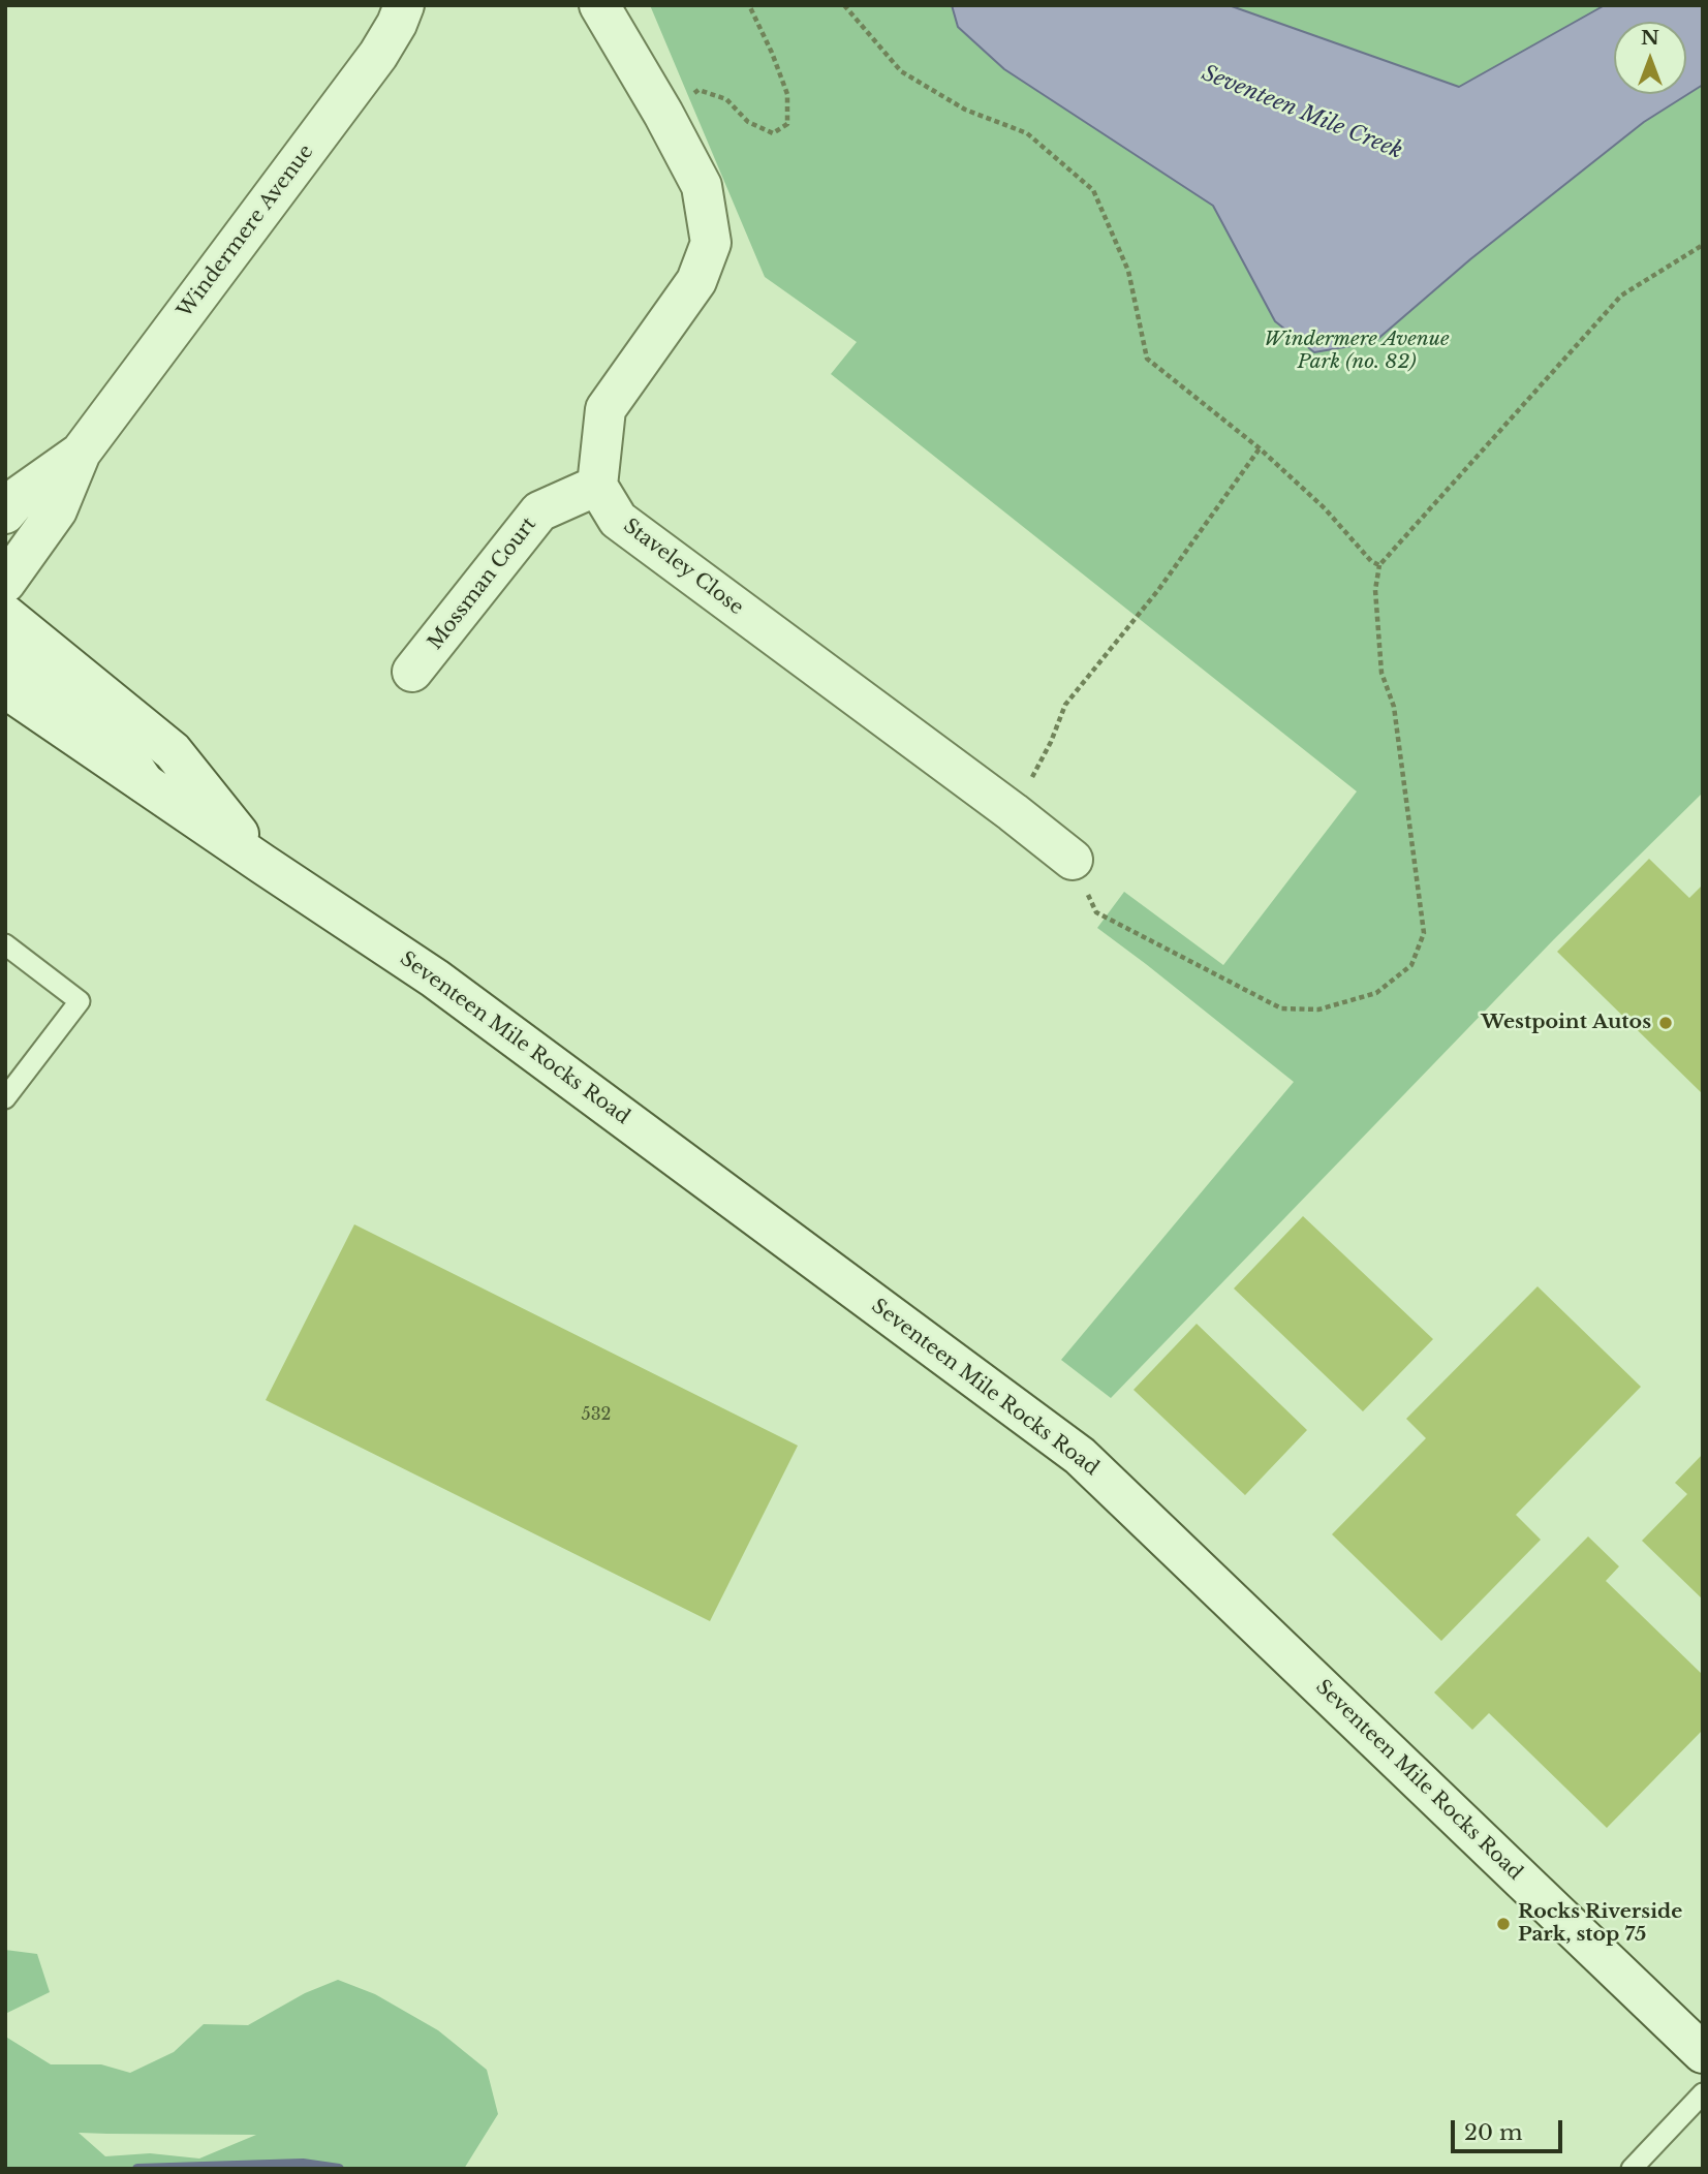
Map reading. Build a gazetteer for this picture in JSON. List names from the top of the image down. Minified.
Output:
{"streets":{"main road":["Windermere Avenue","Staveley Close","Mossman Court","Seventeen Mile Rocks Road"]},"crossings":[["Staveley Close","Mossman Court"]],"water":["Seventeen Mile Creek"],"parks":["Windermere Avenue Park (no. 82)"],"places":["Westpoint Autos","Rocks Riverside Park, stop 75"],"house_numbers":["532"],"scale_bar":"20 m","north":"top"}
